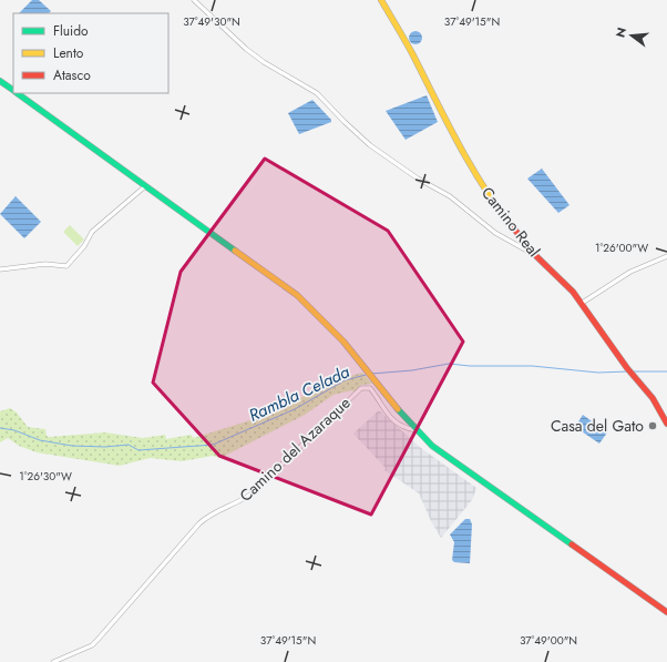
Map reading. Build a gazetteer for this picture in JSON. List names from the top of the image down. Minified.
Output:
{"streets":{"main road":["Camino Real"],"street":["Camino del Azaraque"]},"water":["Rambla Celada"],"places":["Casa del Gato"],"legend":["Fluido","Lento","Atasco"],"north":"left","coordinates":["37°49'30\"N","37°49'15\"N","1°26'00\"W","1°26'30\"W","37°49'00\"N"]}
